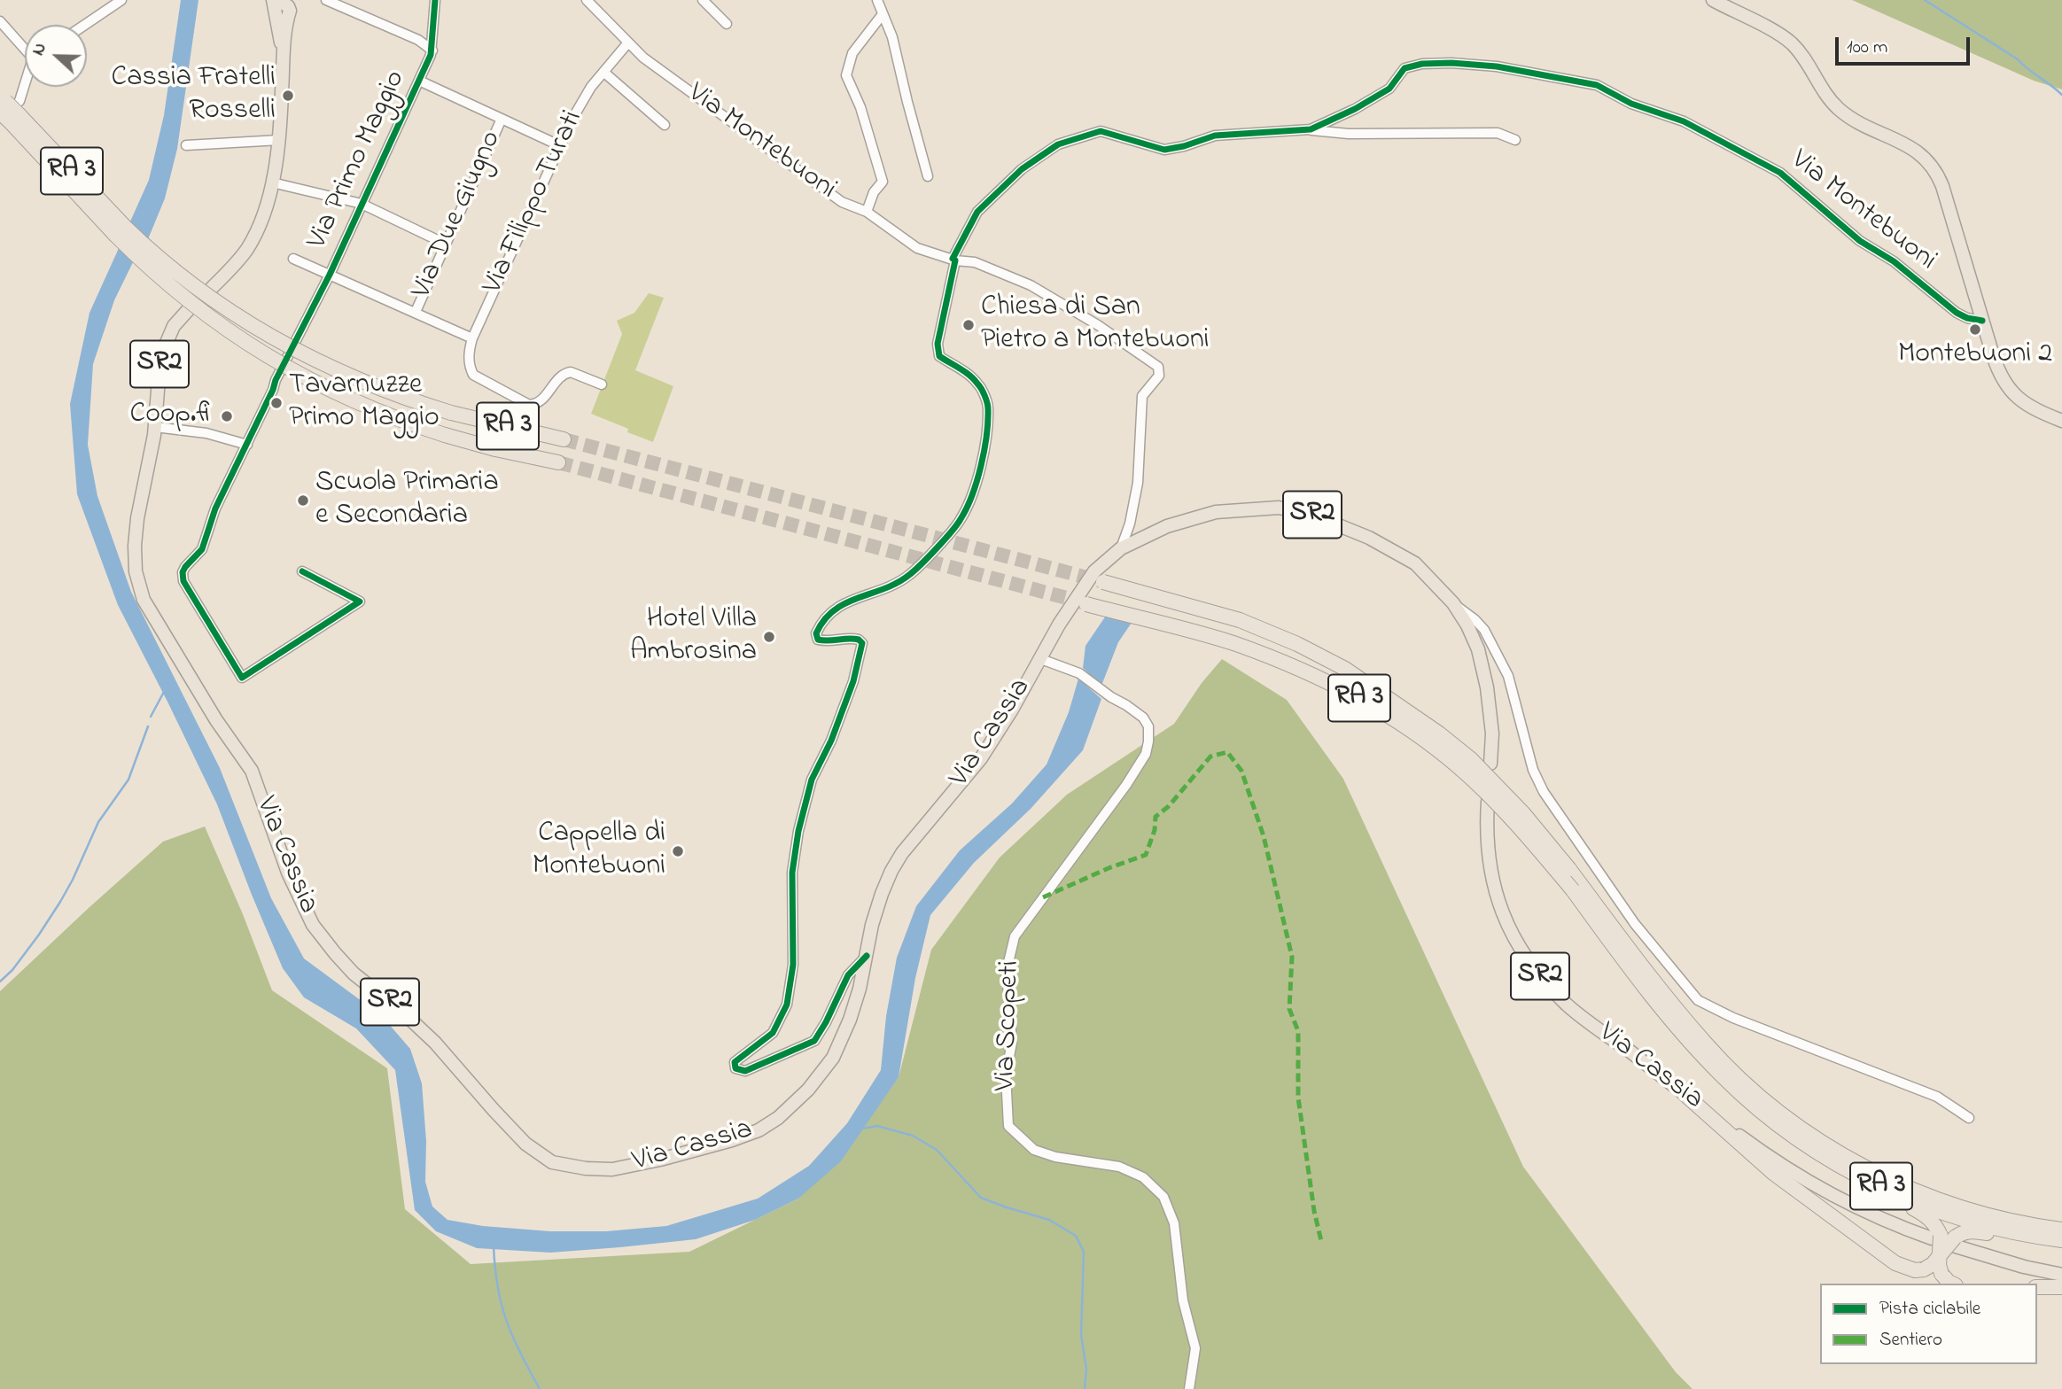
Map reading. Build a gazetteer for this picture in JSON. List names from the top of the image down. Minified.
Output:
{"streets":{"highway":["RA 3"],"main road":["SR2","Via Cassia"],"street":["Via Montebuoni","Via Primo Maggio","Via Filippo Turati","Via Due Giugno","Via Scopeti"]},"crossings":[["Via Montebuoni","Via Filippo Turati"],["Via Montebuoni","Via Cassia"],["Via Cassia","Via Scopeti"]],"places":["Cassia Fratelli Rosselli","Chiesa di San Pietro a Montebuoni","Montebuoni 2","Tavarnuzze Primo Maggio","Coop.fi","Scuola Primaria e Secondaria","Hotel Villa Ambrosina","Cappella di Montebuoni"],"legend":["Pista ciclabile","Sentiero"],"scale_bar":"100 m","north":"left"}
